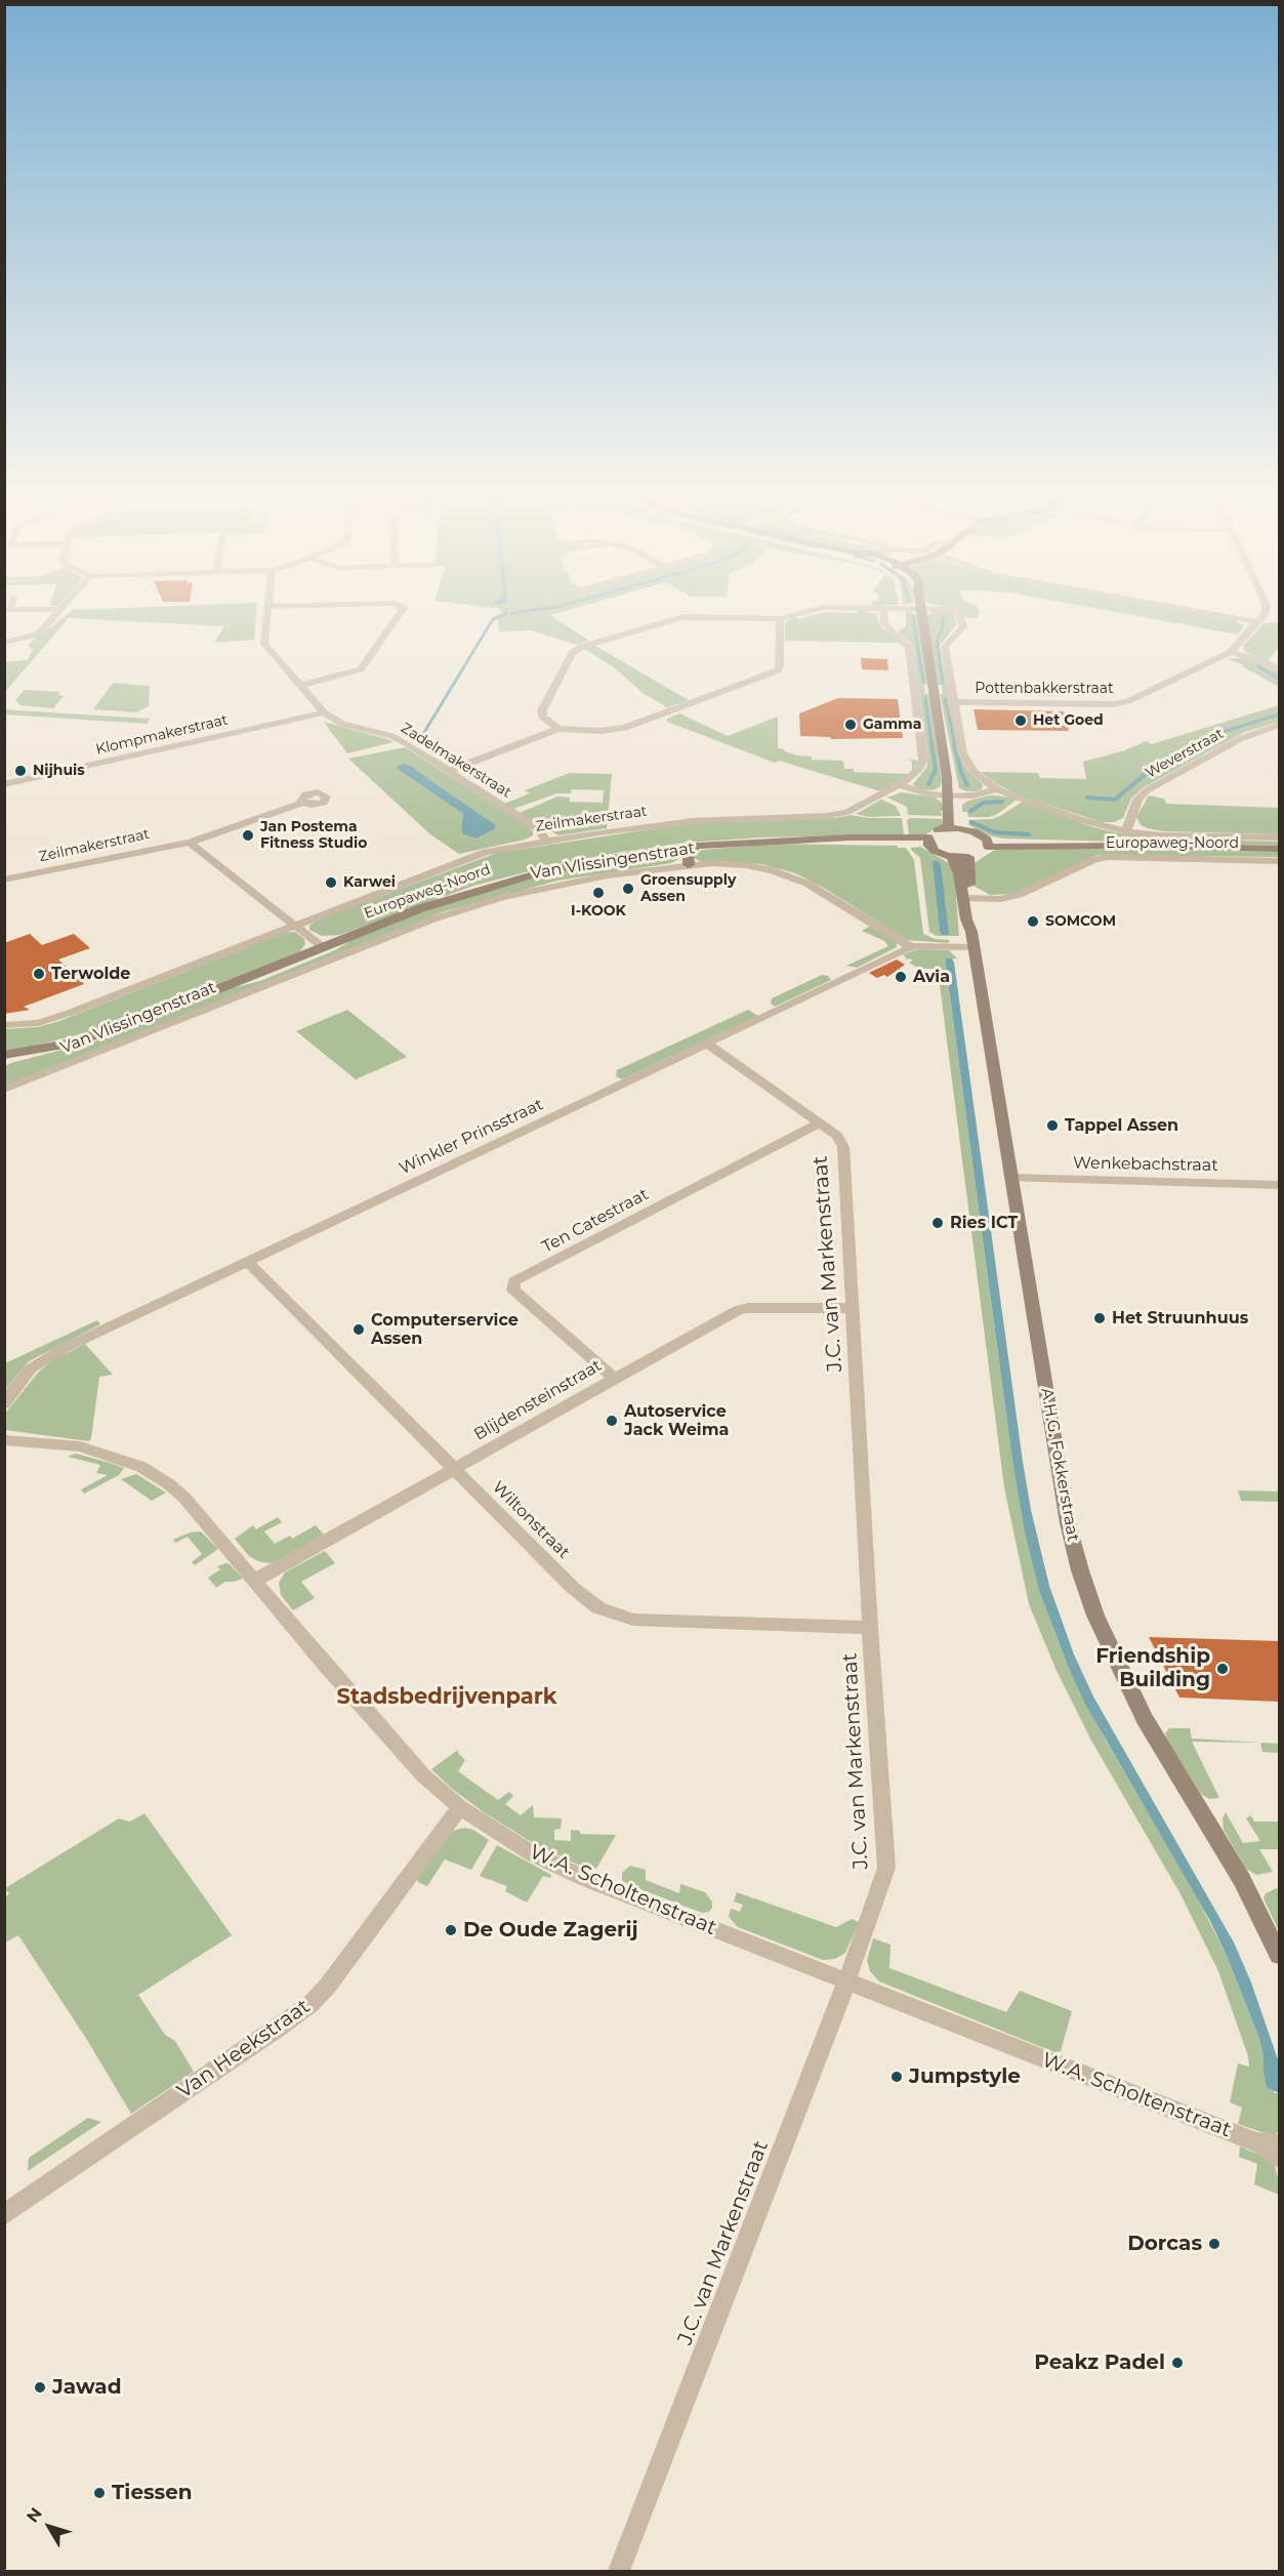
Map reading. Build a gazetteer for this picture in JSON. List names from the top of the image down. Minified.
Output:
{"streets":{"street":["Pottenbakkerstraat","Klompmakerstraat","Weverstraat","Zadelmakerstraat","Zeilmakerstraat","Europaweg-Noord","Van Vlissingenstraat","Winkler Prinsstraat","Wenkebachstraat","Ten Catestraat","J.C. van Markenstraat","Blijdensteinstraat","A.H.G. Fokkerstraat","Wiltonstraat","W.A. Scholtenstraat","Van Heekstraat"]},"crossings":[["Klompmakerstraat","Zadelmakerstraat"],["Weverstraat","Europaweg-Noord"],["Zadelmakerstraat","Zeilmakerstraat"],["Europaweg-Noord","A.H.G. Fokkerstraat"],["Van Vlissingenstraat","Winkler Prinsstraat"],["Winkler Prinsstraat","J.C. van Markenstraat"],["Winkler Prinsstraat","A.H.G. Fokkerstraat"],["Winkler Prinsstraat","Wiltonstraat"],["Wenkebachstraat","A.H.G. Fokkerstraat"],["Ten Catestraat","J.C. van Markenstraat"],["Ten Catestraat","Blijdensteinstraat"],["J.C. van Markenstraat","Blijdensteinstraat"],["J.C. van Markenstraat","Wiltonstraat"],["J.C. van Markenstraat","W.A. Scholtenstraat"],["Blijdensteinstraat","Wiltonstraat"],["Blijdensteinstraat","W.A. Scholtenstraat"],["W.A. Scholtenstraat","Van Heekstraat"]],"districts":["Stadsbedrijvenpark"],"places":["Het Goed","Gamma","Nijhuis","Jan Postema Fitness Studio","Karwei","Groensupply Assen","I-KOOK","SOMCOM","Terwolde","Avia","Tappel Assen","Ries ICT","Het Struunhuus","Computerservice Assen","Autoservice Jack Weima","Friendship Building","De Oude Zagerij","Jumpstyle","Dorcas","Peakz Padel","Jawad","Tiessen"],"north":"top left"}
